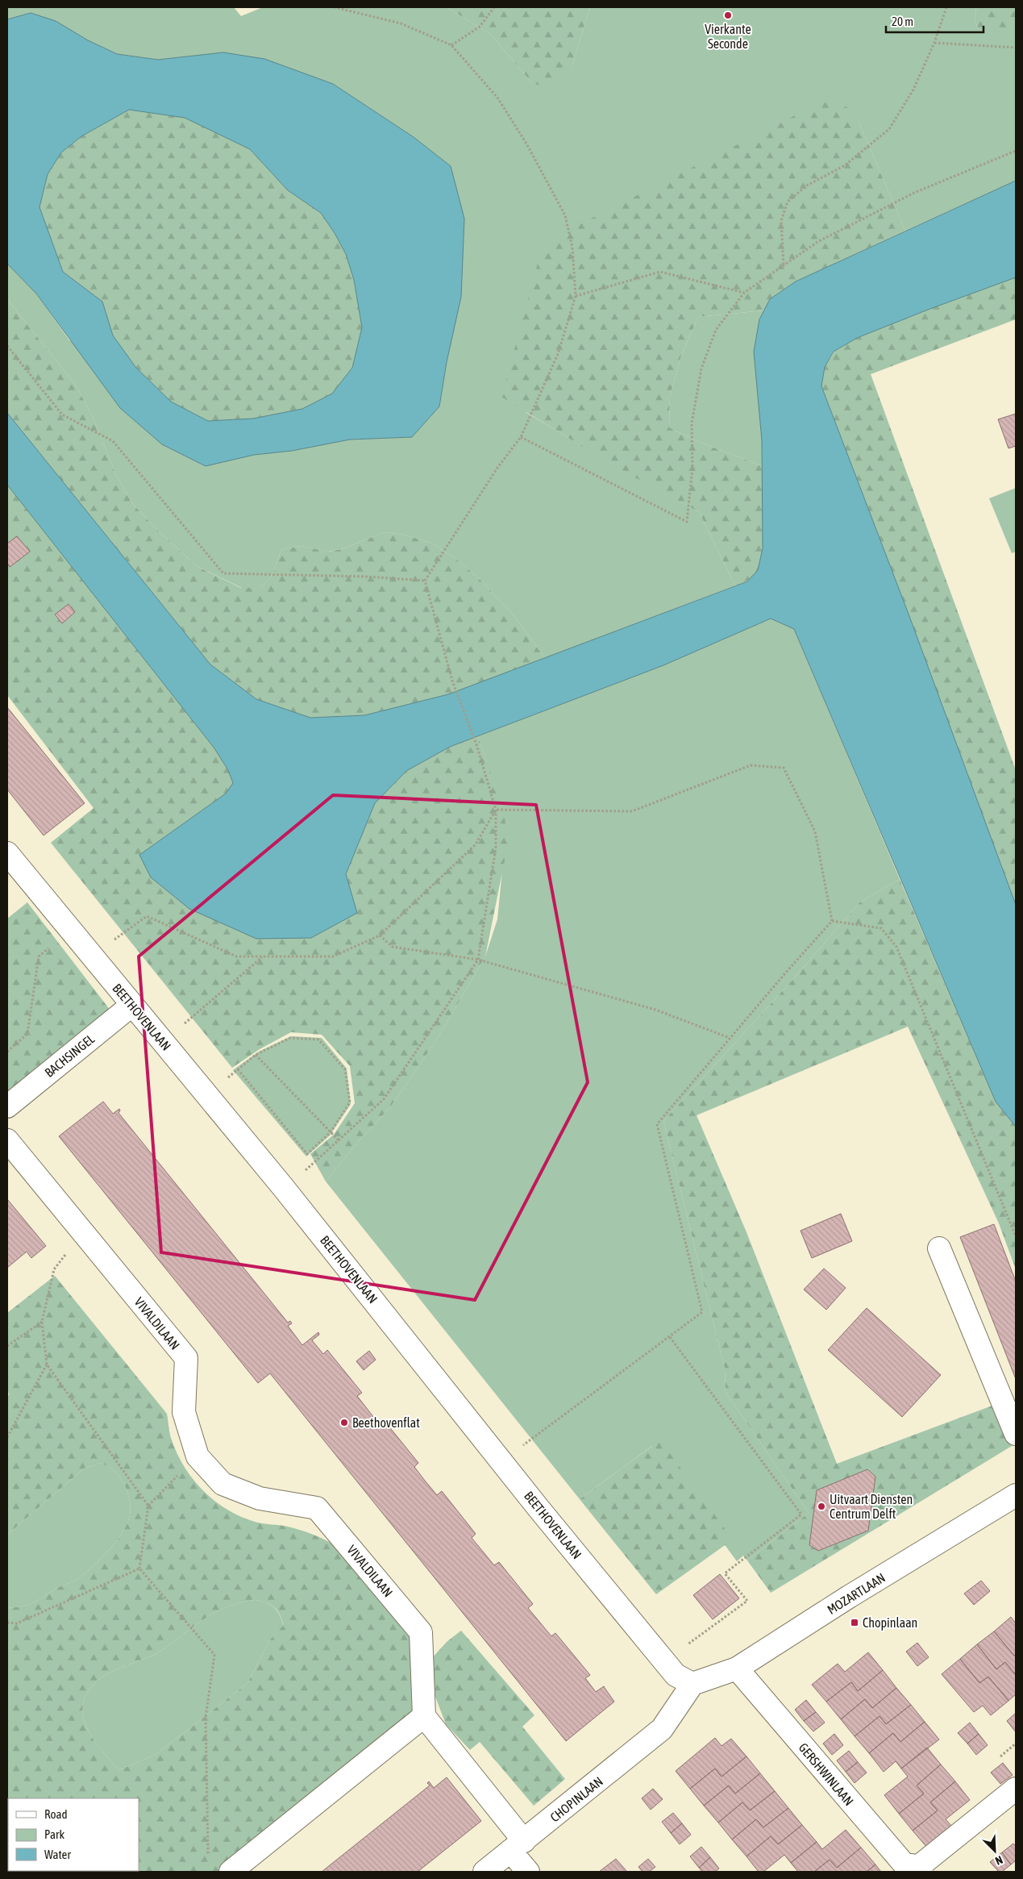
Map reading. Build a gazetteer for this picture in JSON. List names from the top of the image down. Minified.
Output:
{"streets":{"street":["BEETHOVENLAAN","BACHSINGEL","VIVALDILAAN","MOZARTLAAN","GERSHWINLAAN","CHOPINLAAN"]},"crossings":[["BEETHOVENLAAN","BACHSINGEL"],["BEETHOVENLAAN","MOZARTLAAN"],["BEETHOVENLAAN","CHOPINLAAN"],["MOZARTLAAN","GERSHWINLAAN"],["MOZARTLAAN","CHOPINLAAN"]],"places":{"other":["Vierkante Seconde","Beethovenflat","Uitvaart Diensten Centrum Delft"],"transit":["Chopinlaan"]},"legend":["Road","Park","Water"],"scale_bar":"20 m","north":"bottom right"}
